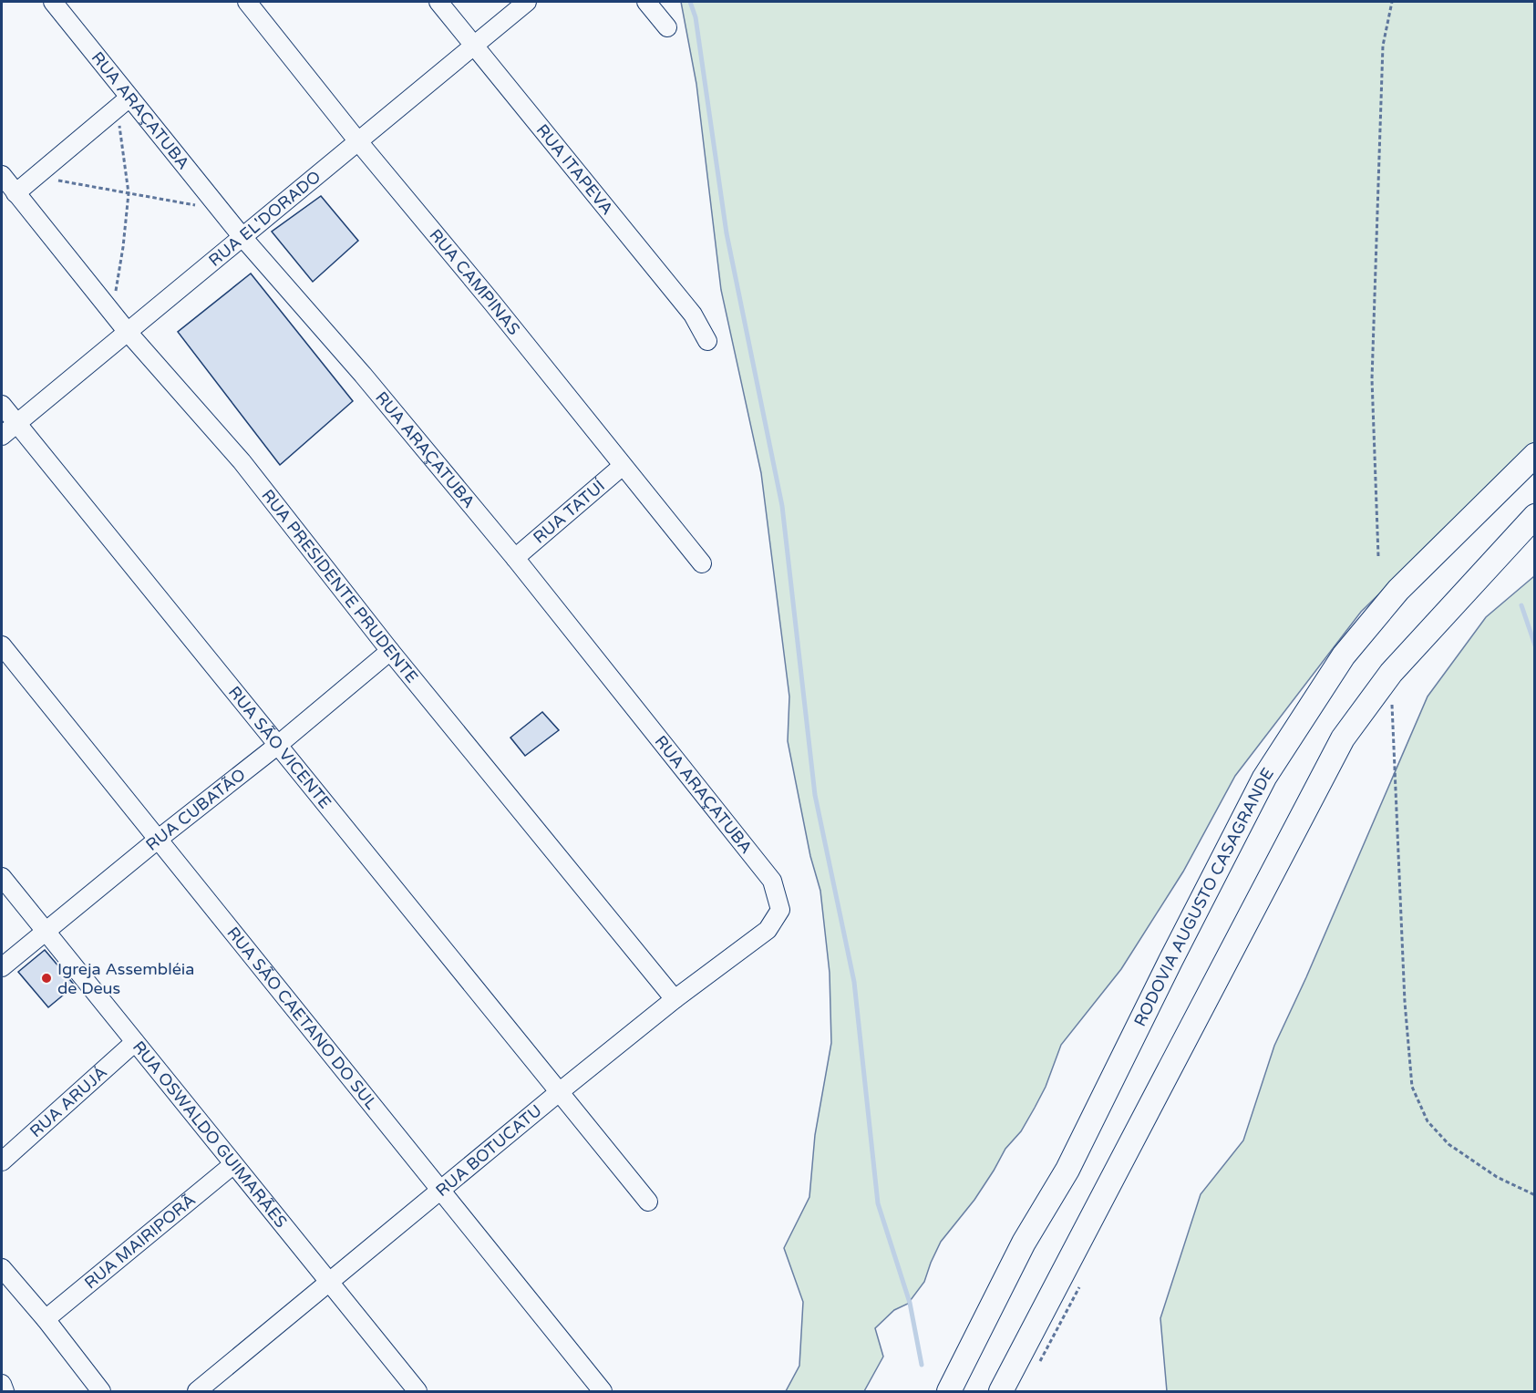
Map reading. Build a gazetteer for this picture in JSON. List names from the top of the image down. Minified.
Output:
{"streets":{"main road":["RODOVIA AUGUSTO CASAGRANDE"],"street":["RUA ARAÇATUBA","RUA ITAPEVA","RUA EL'DORADO","RUA CAMPINAS","RUA TATUÍ","RUA PRESIDENTE PRUDENTE","RUA SÃO VICENTE","RUA CUBATÃO","RUA SÃO CAETANO DO SUL","RUA ARUJÁ","RUA OSWALDO GUIMARÃES","RUA BOTUCATU","RUA MAIRIPORÃ"]},"crossings":[["RUA ARAÇATUBA","RUA EL'DORADO"],["RUA ARAÇATUBA","RUA TATUÍ"],["RUA ARAÇATUBA","RUA BOTUCATU"],["RUA ITAPEVA","RUA EL'DORADO"],["RUA EL'DORADO","RUA CAMPINAS"],["RUA EL'DORADO","RUA PRESIDENTE PRUDENTE"],["RUA EL'DORADO","RUA SÃO VICENTE"],["RUA CAMPINAS","RUA TATUÍ"],["RUA PRESIDENTE PRUDENTE","RUA CUBATÃO"],["RUA PRESIDENTE PRUDENTE","RUA BOTUCATU"],["RUA SÃO VICENTE","RUA CUBATÃO"],["RUA SÃO VICENTE","RUA BOTUCATU"],["RUA CUBATÃO","RUA SÃO CAETANO DO SUL"],["RUA CUBATÃO","RUA OSWALDO GUIMARÃES"],["RUA SÃO CAETANO DO SUL","RUA BOTUCATU"],["RUA ARUJÁ","RUA OSWALDO GUIMARÃES"],["RUA OSWALDO GUIMARÃES","RUA BOTUCATU"],["RUA OSWALDO GUIMARÃES","RUA MAIRIPORÃ"]],"places":["Igreja Assembléia de Deus"]}
